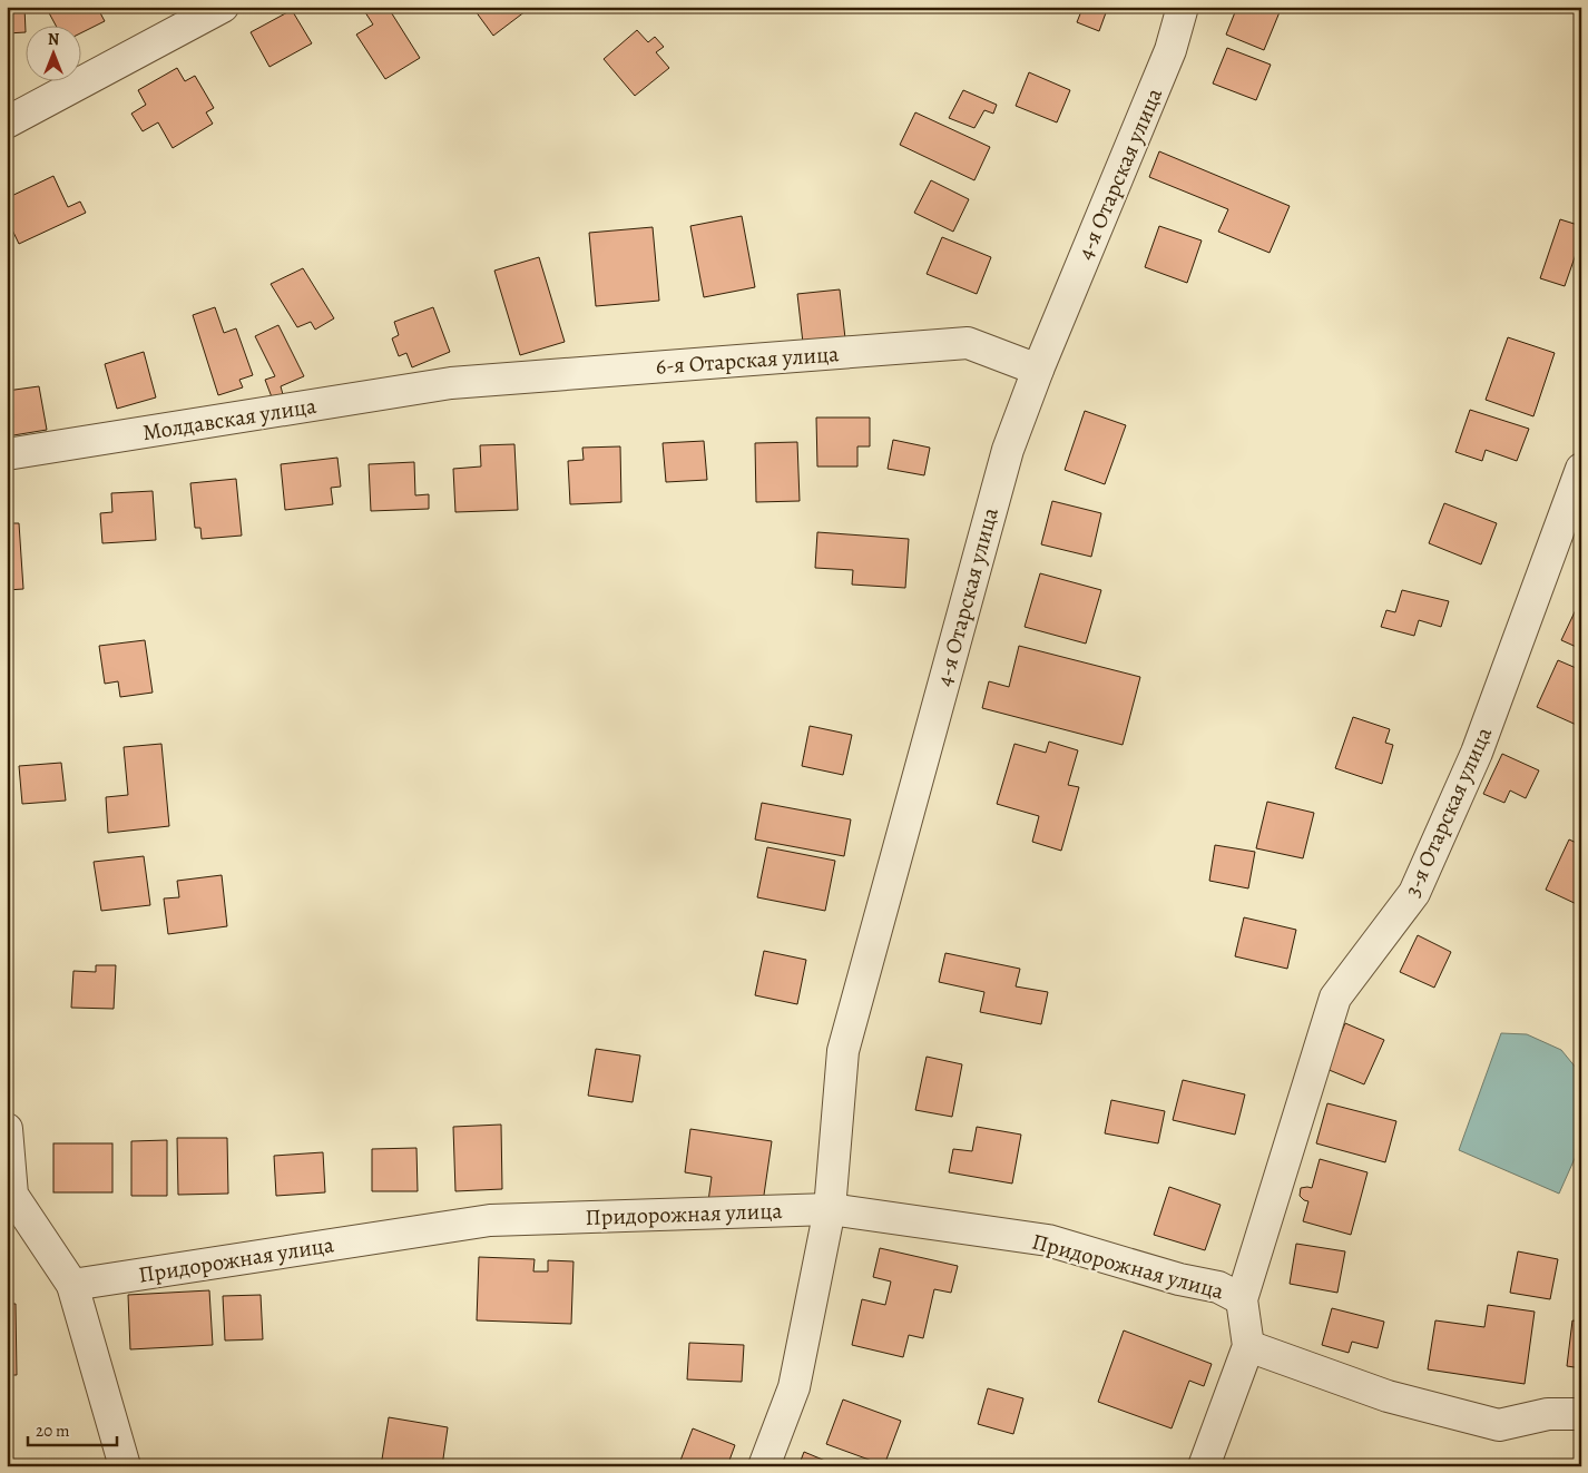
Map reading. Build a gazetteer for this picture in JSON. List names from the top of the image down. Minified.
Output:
{"streets":{"street":["4-я Отарская улица","6-я Отарская улица","Молдавская улица","3-я Отарская улица","Придорожная улица"]},"crossings":[["4-я Отарская улица","6-я Отарская улица"],["4-я Отарская улица","Придорожная улица"],["6-я Отарская улица","Молдавская улица"],["3-я Отарская улица","Придорожная улица"]],"scale_bar":"20 m","north":"top"}
